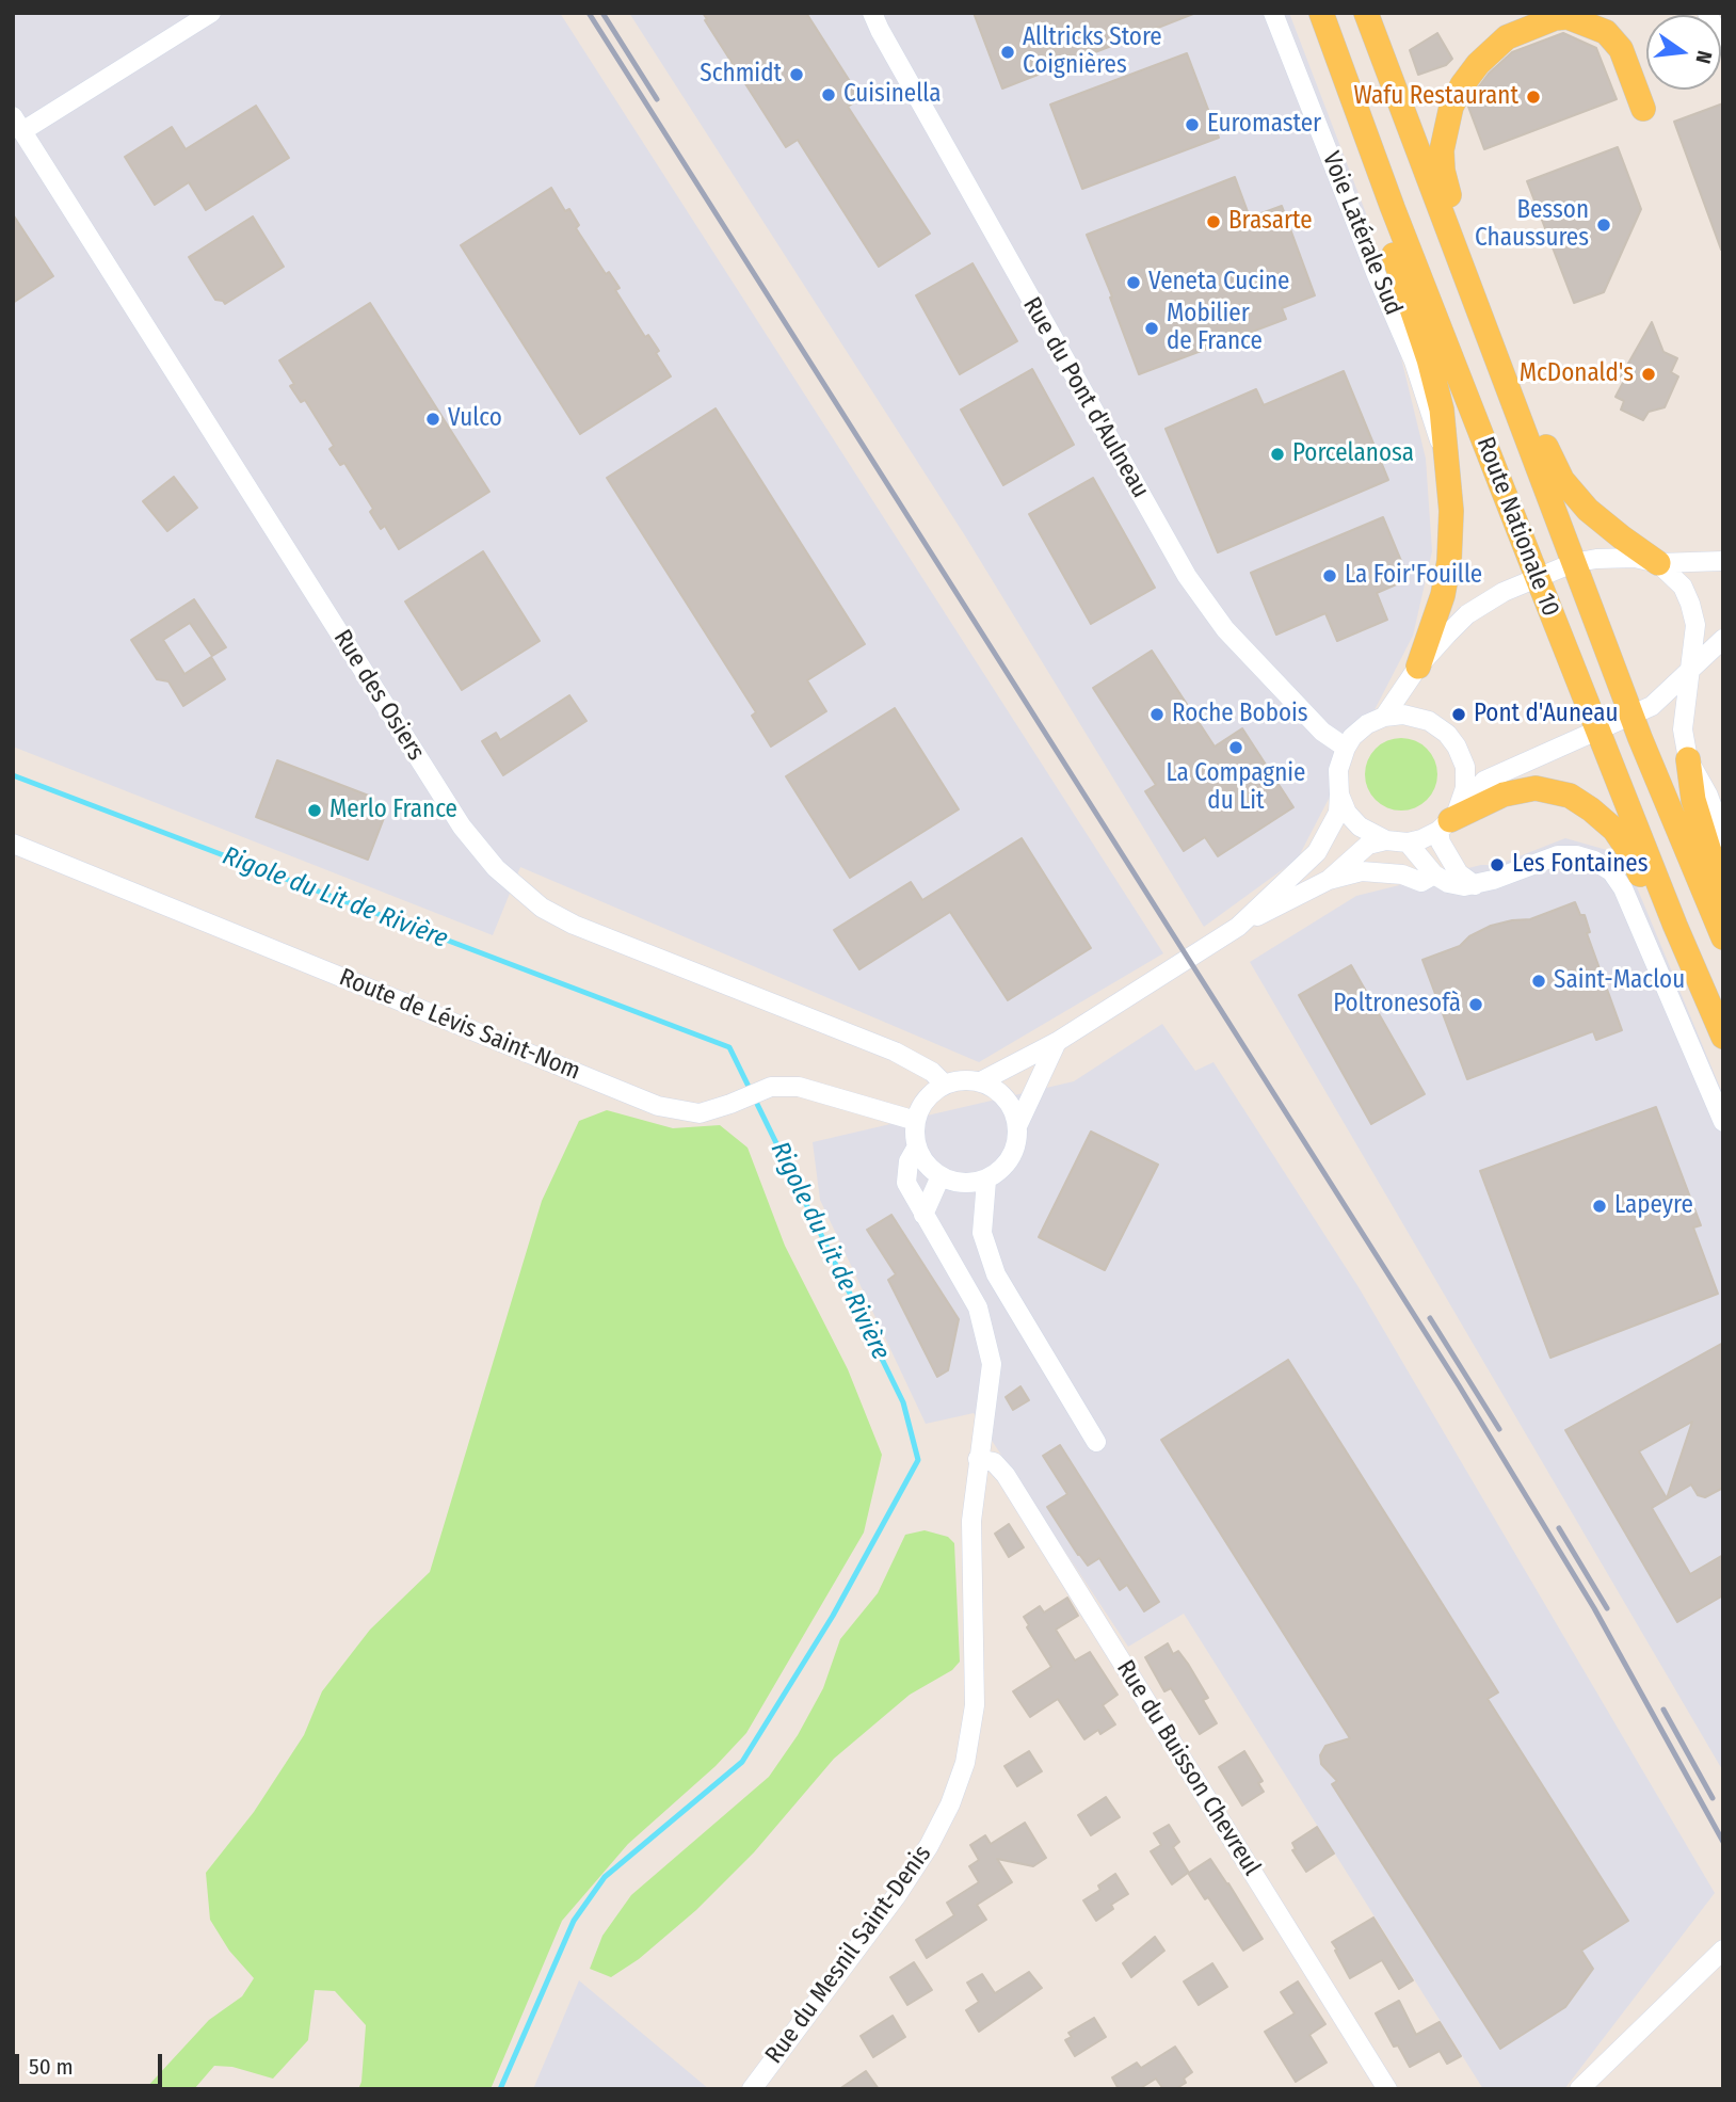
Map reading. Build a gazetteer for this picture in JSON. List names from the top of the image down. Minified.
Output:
{"streets":{"main road":["Route Nationale 10"],"street":["Voie Latérale Sud","Rue du Pont d'Aulneau","Rue des Osiers","Route de Lévis Saint-Nom","Rue du Buisson Chevreul","Rue du Mesnil Saint-Denis"]},"crossings":[["Rue des Osiers","Route de Lévis Saint-Nom"],["Rue des Osiers","Rue du Mesnil Saint-Denis"],["Route de Lévis Saint-Nom","Rue du Mesnil Saint-Denis"],["Rue du Buisson Chevreul","Rue du Mesnil Saint-Denis"]],"water":["Rigole du Lit de Rivière"],"places":["Alltricks Store Coignières","Schmidt","Cuisinella","Wafu Restaurant","Euromaster","Brasarte","Besson Chaussures","Veneta Cucine","Mobilier de France","McDonald's","Vulco","Porcelanosa","La Foir'Fouille","Roche Bobois","Pont d'Auneau","La Compagnie du Lit","Merlo France","Les Fontaines","Saint-Maclou","Poltronesofà","Lapeyre"],"scale_bar":"50 m","north":"right"}
